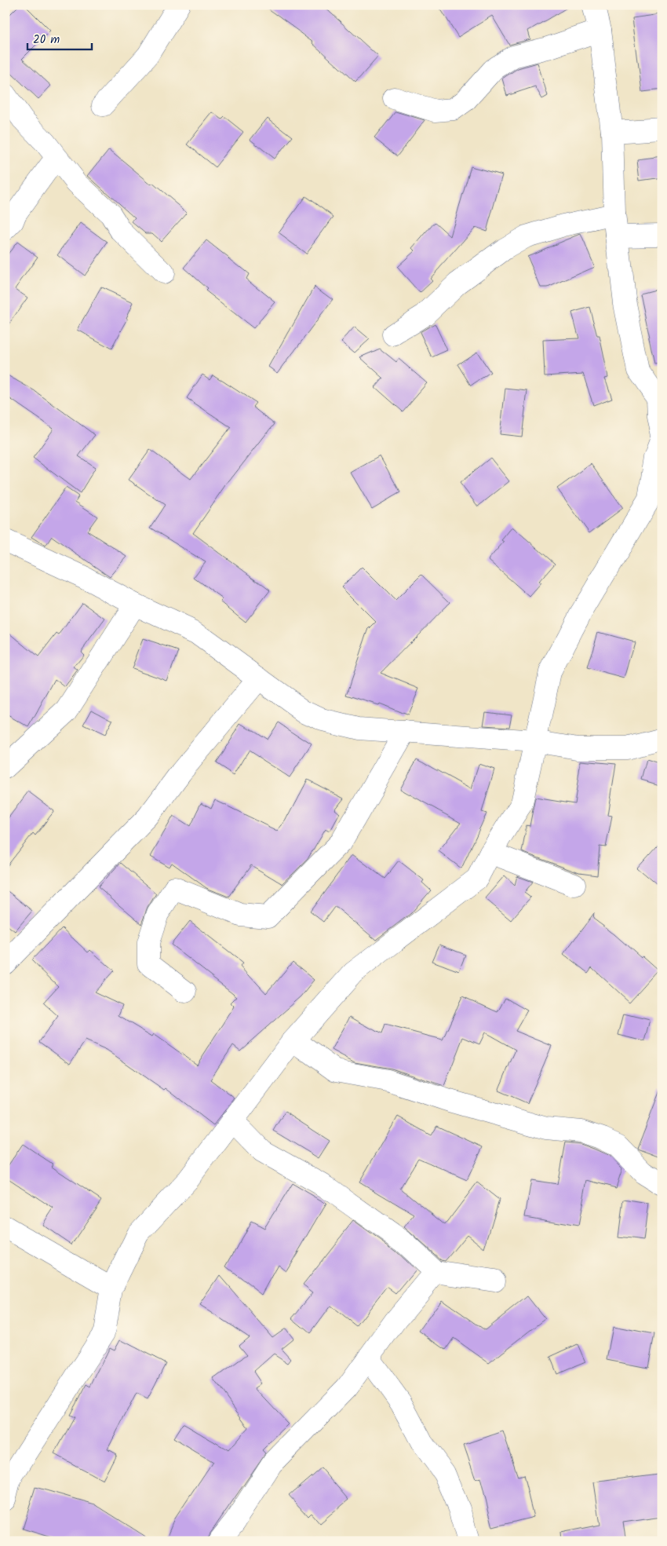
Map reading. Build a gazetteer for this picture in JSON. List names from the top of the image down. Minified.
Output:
{"scale_bar":"20 m"}
